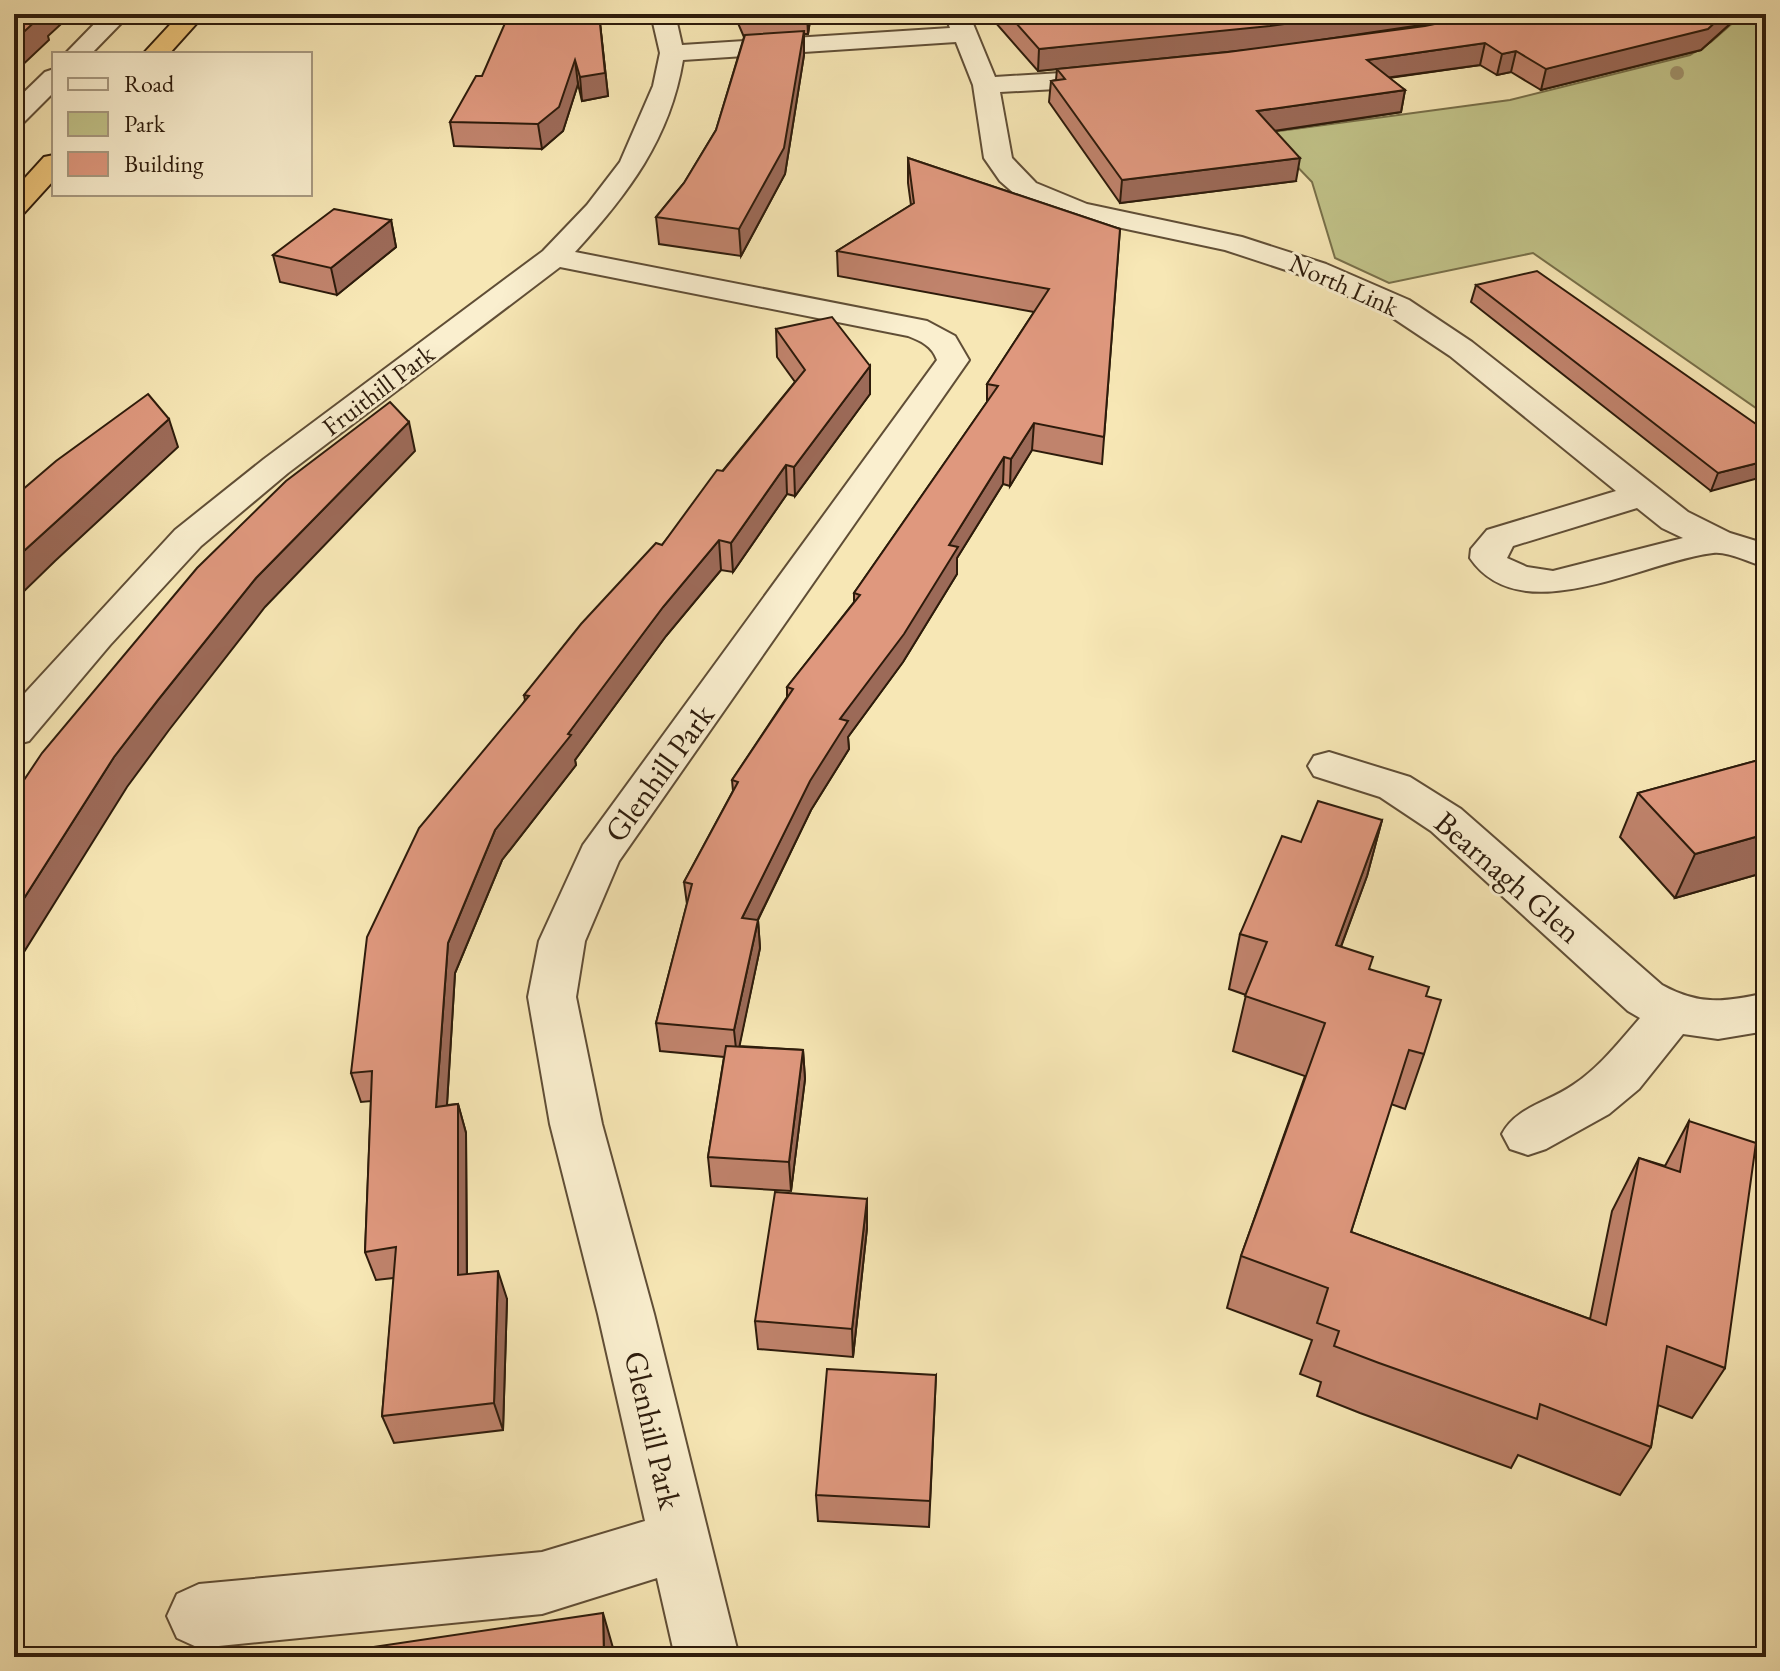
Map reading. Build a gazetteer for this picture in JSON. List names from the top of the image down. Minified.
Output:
{"streets":{"street":["North Link","Fruithill Park","Glenhill Park","Bearnagh Glen"]},"crossings":[["Fruithill Park","Glenhill Park"]],"legend":["Road","Park","Building"]}
